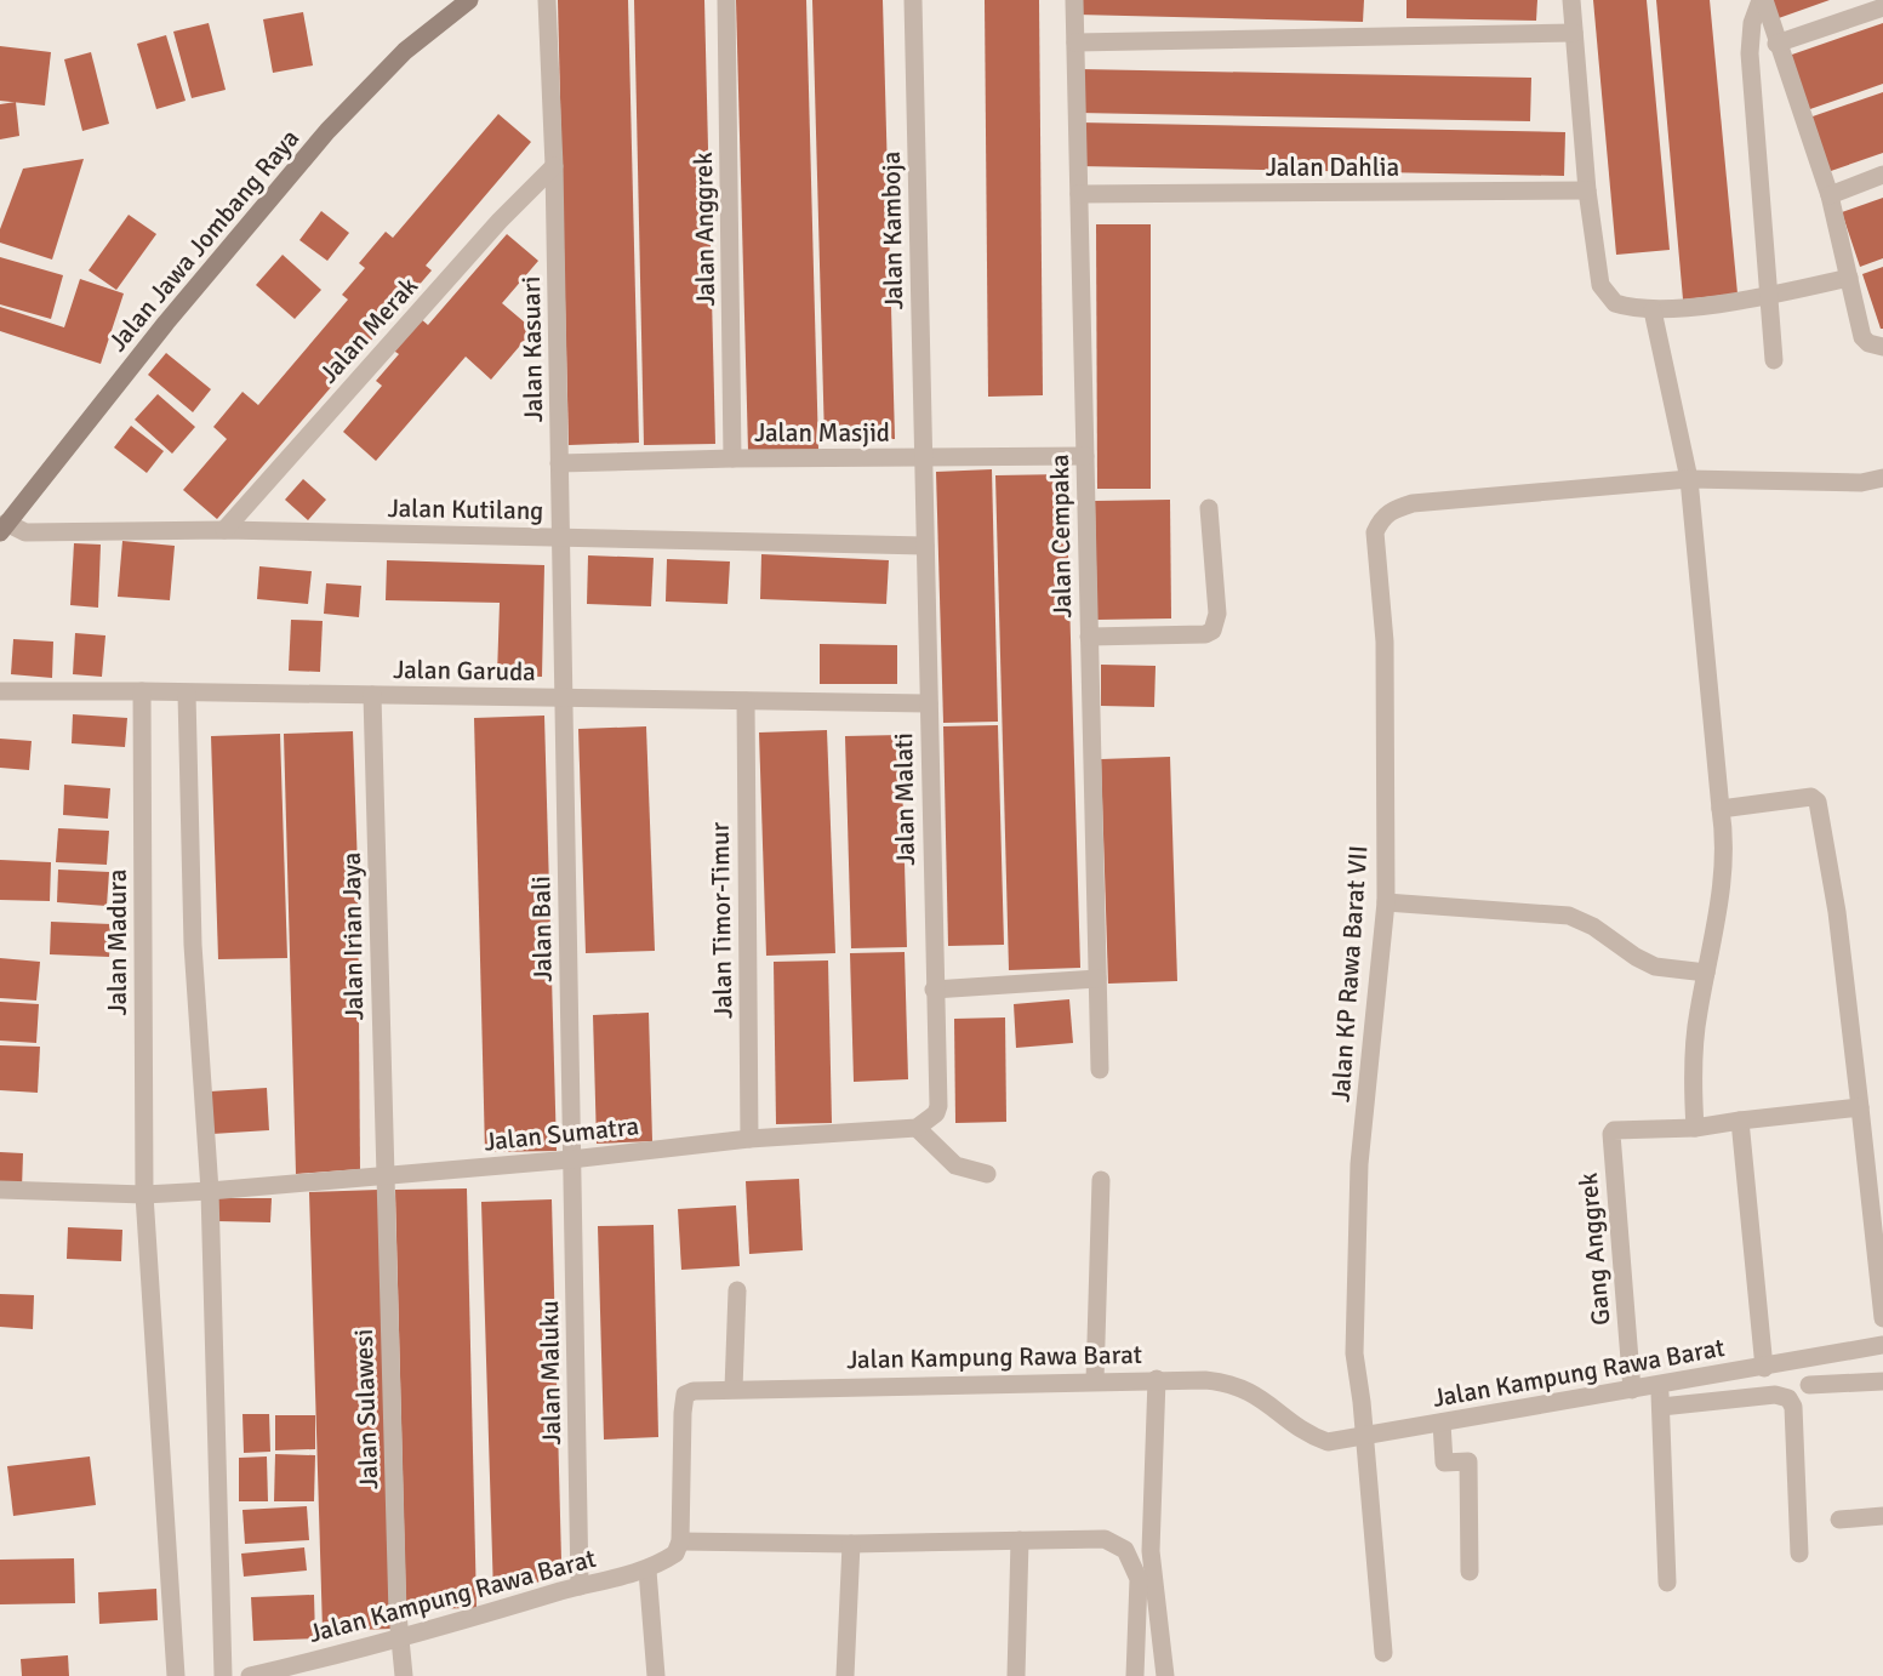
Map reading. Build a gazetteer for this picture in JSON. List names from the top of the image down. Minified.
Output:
{"streets":{"main road":["Jalan Jawa Jombang Raya"],"street":["Jalan Dahlia","Jalan Anggrek","Jalan Kamboja","Jalan Merak","Jalan Kasuari","Jalan Masjid","Jalan Kutilang","Jalan Cempaka","Jalan Garuda","Jalan Malati","Jalan Timor-Timur","Jalan Bali","Jalan Irian Jaya","Jalan Madura","Jalan KP Rawa Barat VII","Jalan Sumatra","Gang Anggrek","Jalan Kampung Rawa Barat","Jalan Maluku","Jalan Sulawesi"]},"crossings":[["Jalan Dahlia","Jalan Cempaka"],["Jalan Anggrek","Jalan Masjid"],["Jalan Kamboja","Jalan Masjid"],["Jalan Kamboja","Jalan Malati"],["Jalan Jawa Jombang Raya","Jalan Kutilang"],["Jalan Merak","Jalan Kasuari"],["Jalan Merak","Jalan Kutilang"],["Jalan Kasuari","Jalan Masjid"],["Jalan Kasuari","Jalan Kutilang"],["Jalan Kasuari","Jalan Garuda"],["Jalan Kasuari","Jalan Bali"],["Jalan Masjid","Jalan Cempaka"],["Jalan Masjid","Jalan Malati"],["Jalan Kutilang","Jalan Malati"],["Jalan Garuda","Jalan Malati"],["Jalan Garuda","Jalan Timor-Timur"],["Jalan Garuda","Jalan Bali"],["Jalan Garuda","Jalan Irian Jaya"],["Jalan Garuda","Jalan Madura"],["Jalan Malati","Jalan Sumatra"],["Jalan Timor-Timur","Jalan Sumatra"],["Jalan Bali","Jalan Sumatra"],["Jalan Bali","Jalan Maluku"],["Jalan Irian Jaya","Jalan Sumatra"],["Jalan Irian Jaya","Jalan Sulawesi"],["Jalan Madura","Jalan Sumatra"],["Jalan KP Rawa Barat VII","Jalan Kampung Rawa Barat"],["Jalan Sumatra","Jalan Maluku"],["Jalan Sumatra","Jalan Sulawesi"],["Gang Anggrek","Jalan Kampung Rawa Barat"],["Jalan Kampung Rawa Barat","Jalan Maluku"],["Jalan Kampung Rawa Barat","Jalan Sulawesi"]]}
